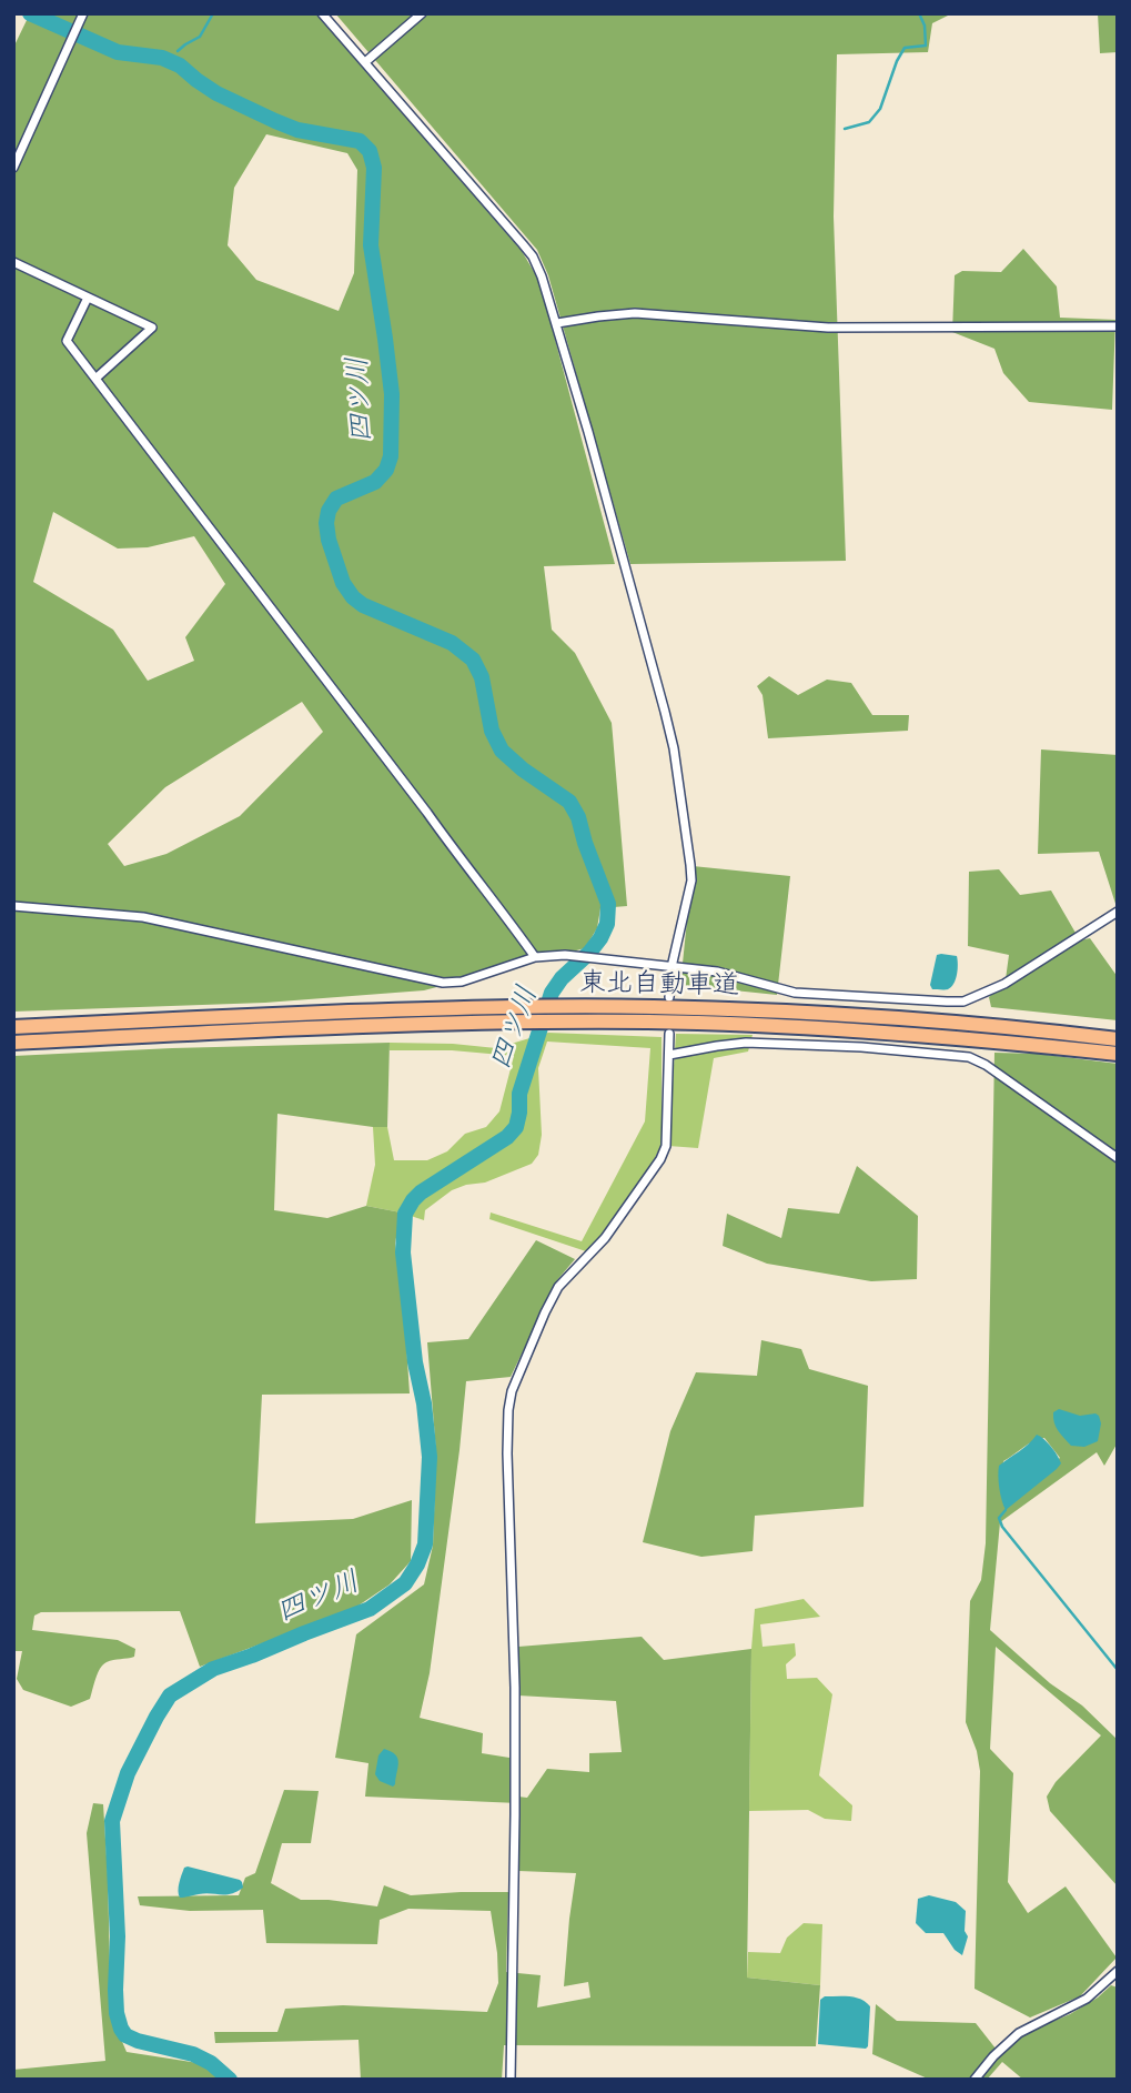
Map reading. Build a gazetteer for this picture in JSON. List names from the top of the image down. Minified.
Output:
{"streets":{"highway":["東北自動車道"]},"water":["四ツ川"]}
